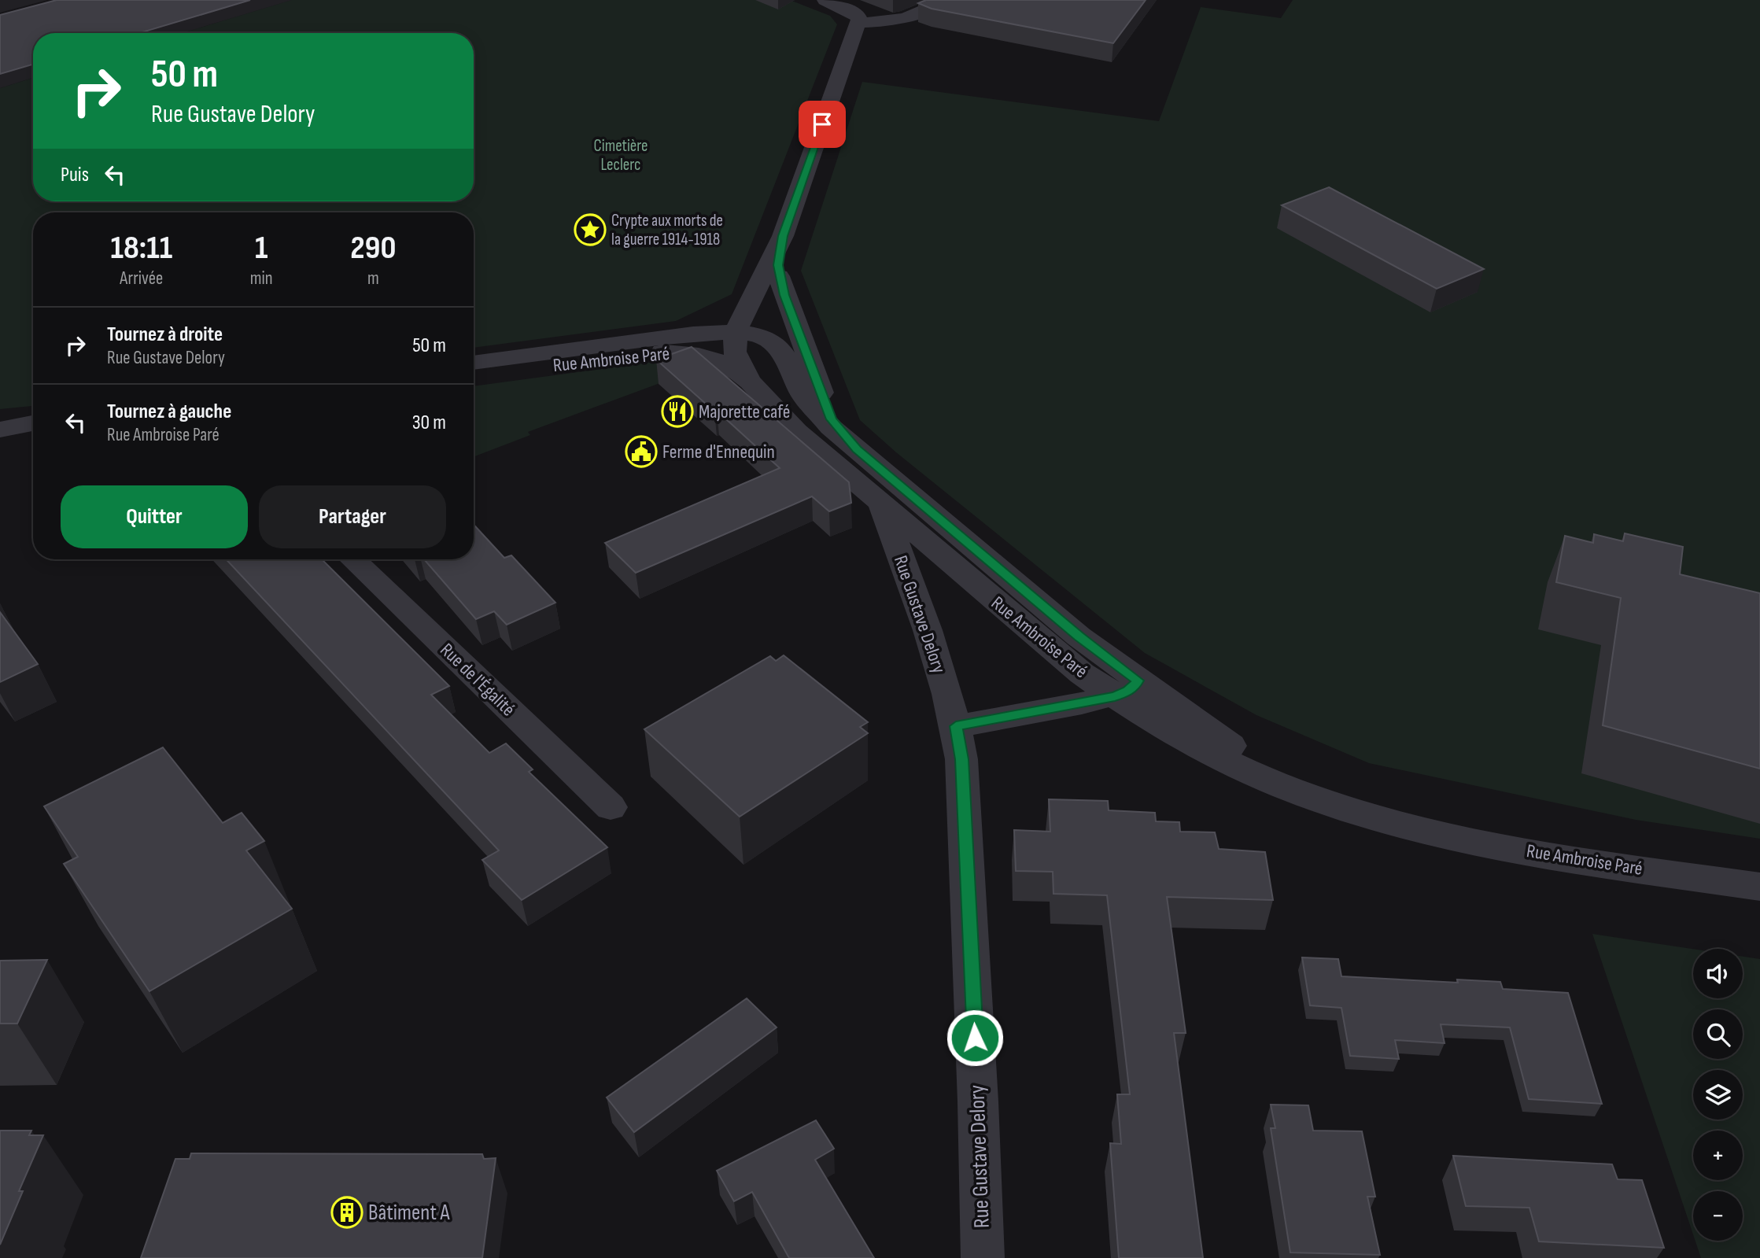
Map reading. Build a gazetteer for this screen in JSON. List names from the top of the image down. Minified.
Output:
{"streets":{"street":["Rue Ambroise Paré","Rue Gustave Delory","Rue de l'Égalité"]},"crossings":[["Rue Ambroise Paré","Rue Gustave Delory"]],"parks":["Cimetière Leclerc"],"places":{"place":["Crypte aux morts de la guerre 1914-1918"],"restaurant":["Majorette café"],"public building":["Ferme d'Ennequin"],"building":["Bâtiment A"]},"page":{"turn":["50 m","Rue Gustave Delory"],"then":"Puis","eta":["18:11","Arrivée","1","min","290","m"],"list":[{"name":"Tournez à droite","note":"Rue Gustave Delory","value":"50 m"},{"name":"Tournez à gauche","note":"Rue Ambroise Paré","value":"30 m"}],"buttons":["Quitter","Partager"],"map_buttons":["+","−"]}}
